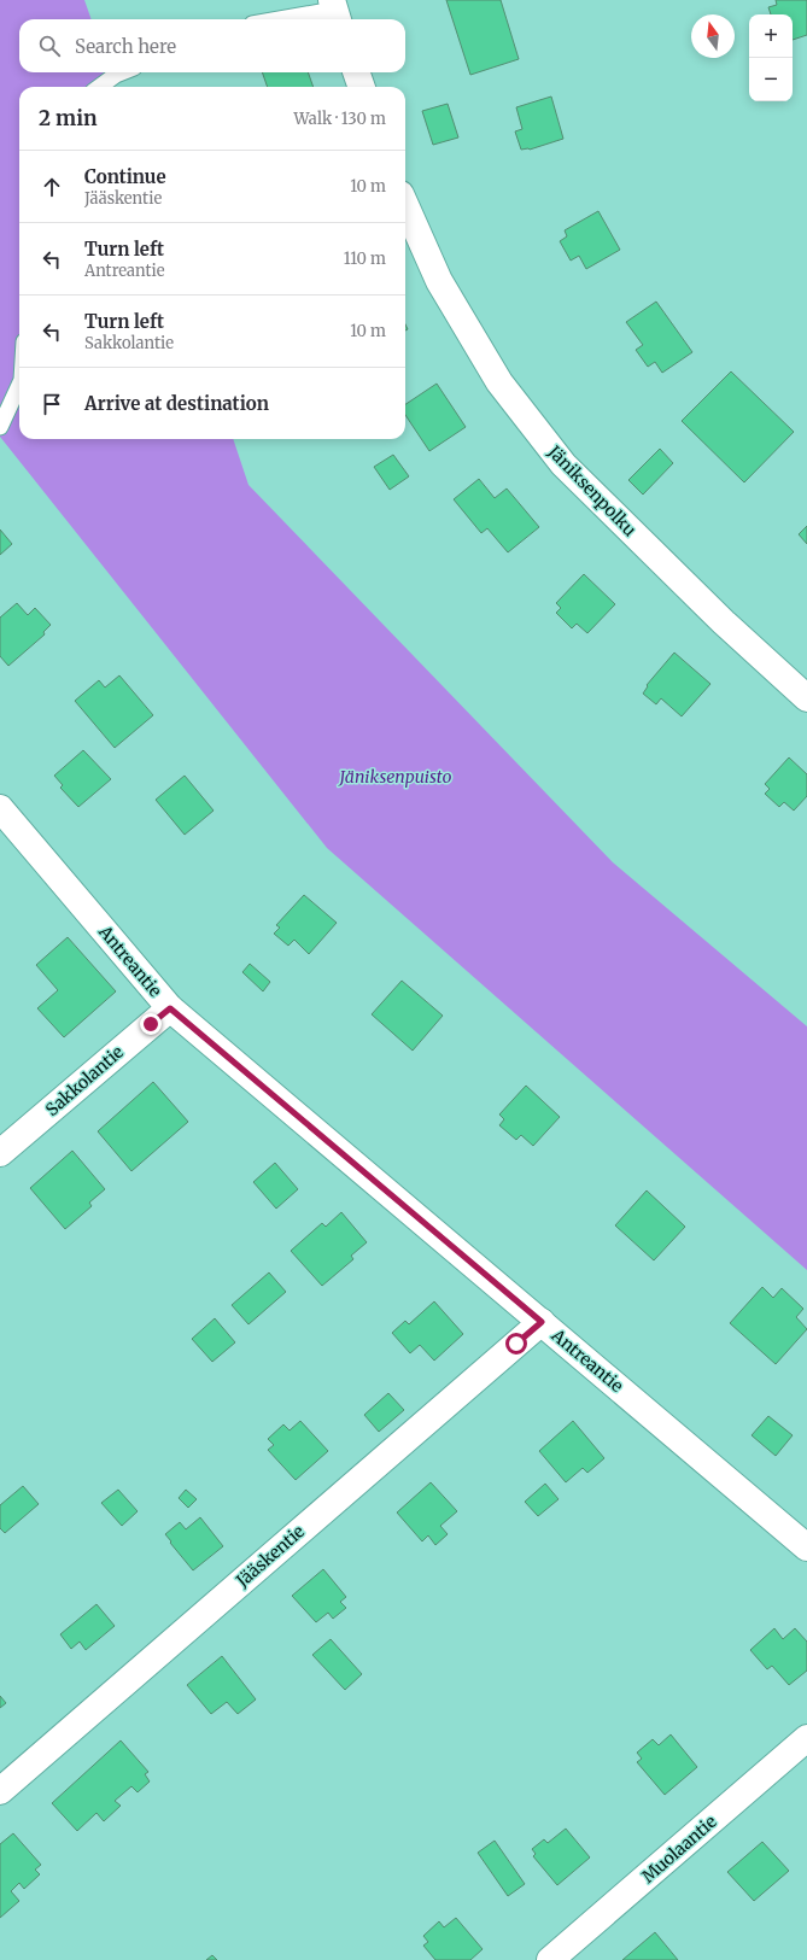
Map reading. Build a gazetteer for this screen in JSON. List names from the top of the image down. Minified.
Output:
{"streets":{"street":["Jäniksenpolku","Antreantie","Sakkolantie","Jääskentie","Muolaantie"]},"crossings":[["Antreantie","Sakkolantie"],["Antreantie","Jääskentie"]],"parks":["Jäniksenpuisto"],"north":"top","page":{"map_buttons":["+","−"],"search":"Search here","heading":["2 min","Walk · 130 m"],"list":[["Continue","Jääskentie","10 m"],["Turn left","Antreantie","110 m"],["Turn left","Sakkolantie","10 m"],"Arrive at destination"]}}
